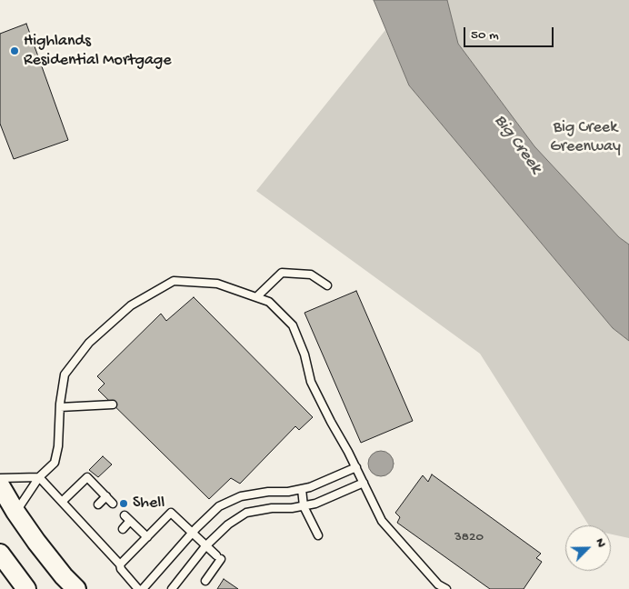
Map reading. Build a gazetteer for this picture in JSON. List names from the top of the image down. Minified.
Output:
{"water":["Big Creek"],"parks":["Big Creek Greenway"],"places":["Highlands Residential Mortgage","Shell"],"house_numbers":["3820"],"scale_bar":"50 m","north":"top right"}
